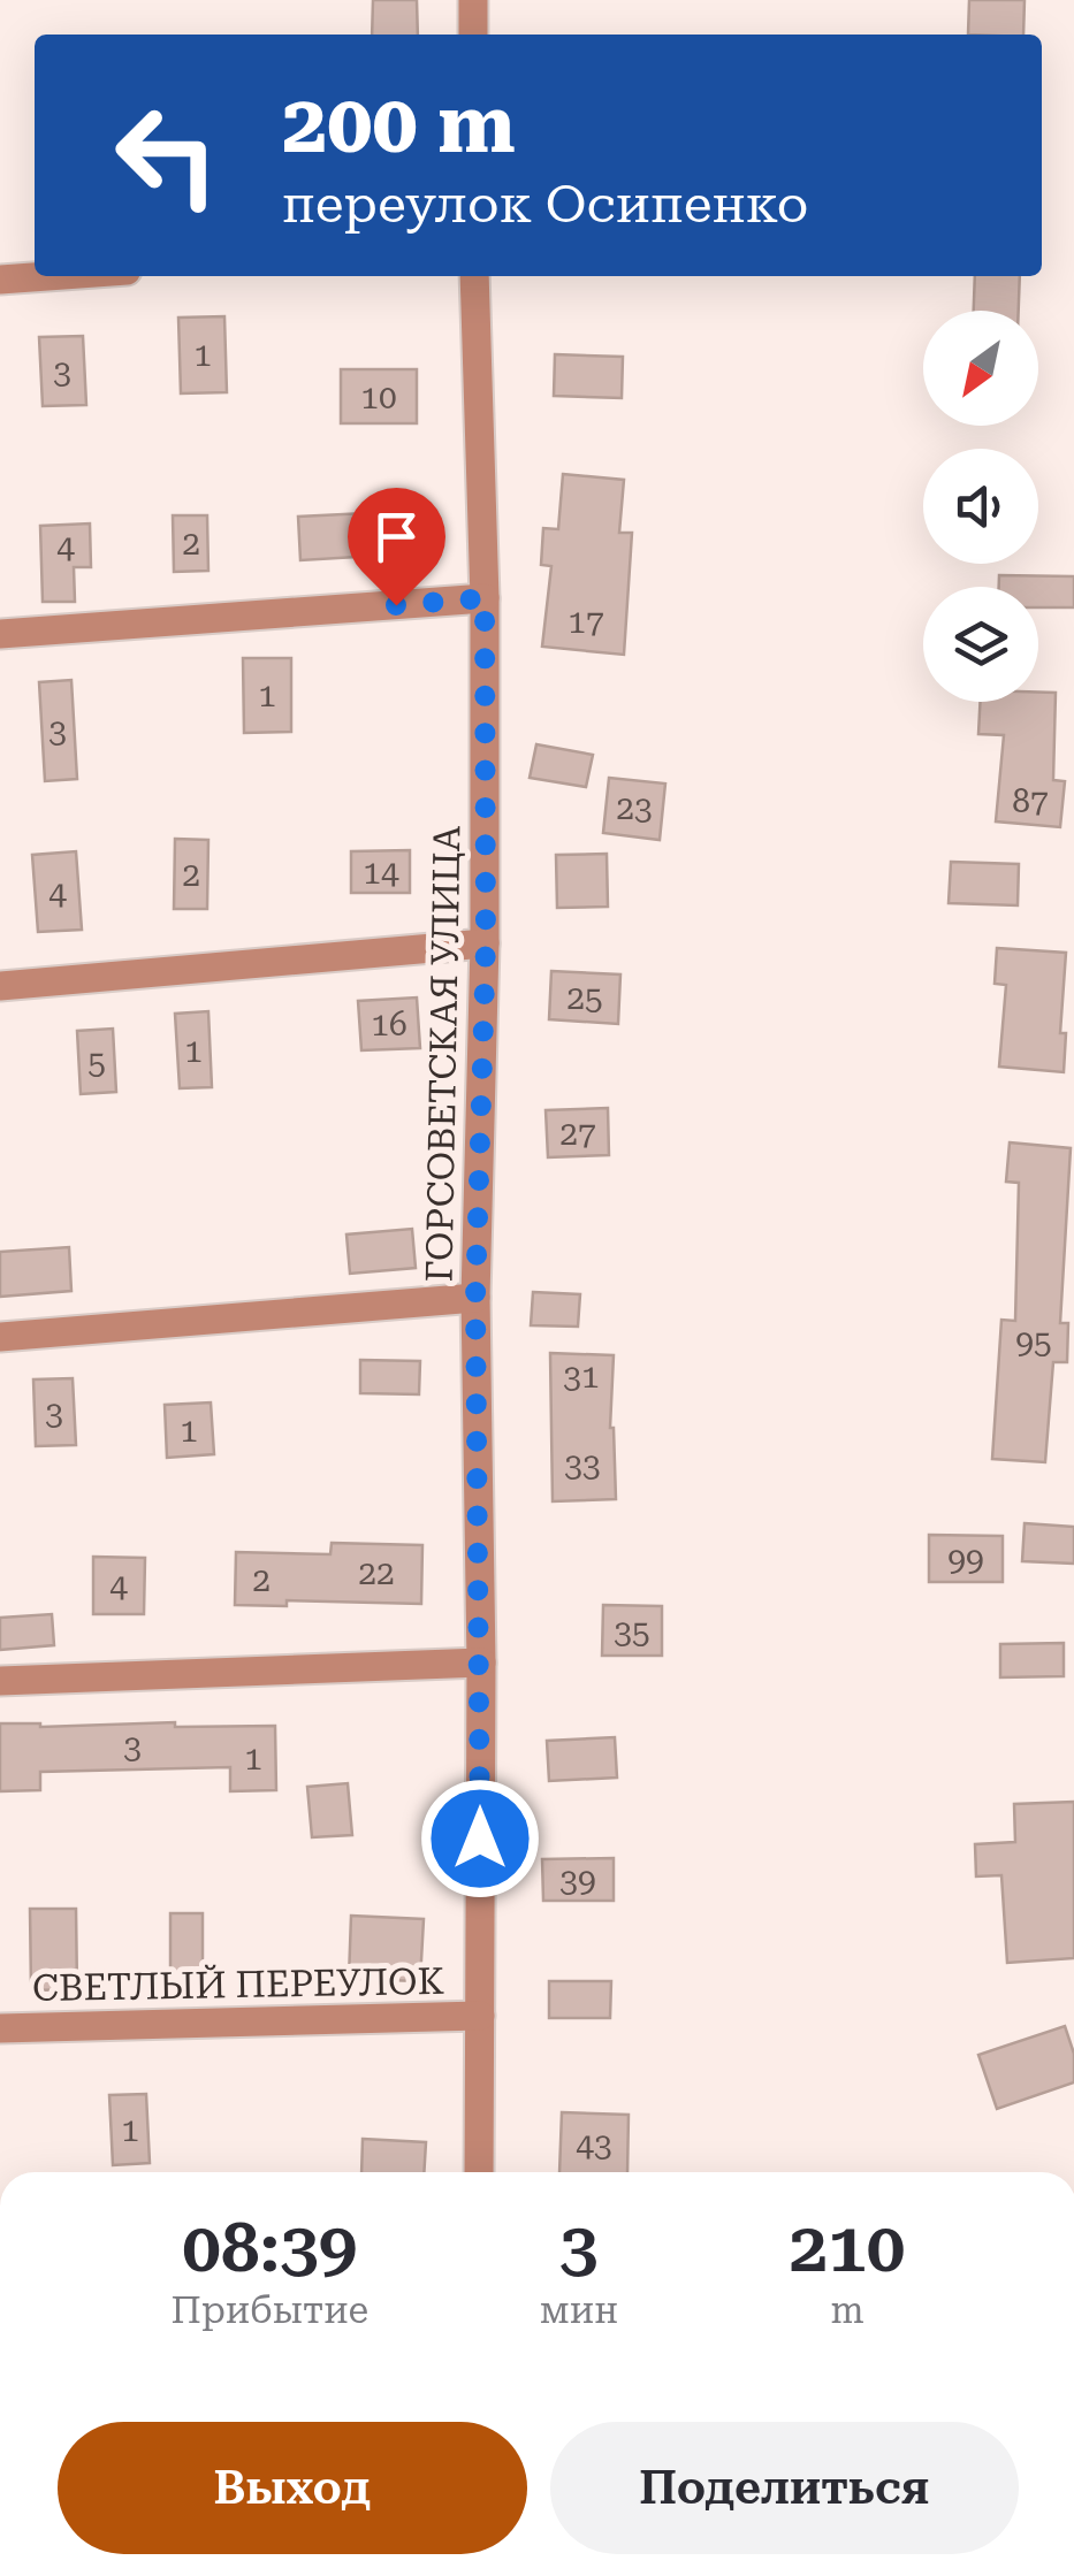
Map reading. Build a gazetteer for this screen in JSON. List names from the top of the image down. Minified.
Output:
{"streets":{"street":["ГОРСОВЕТСКАЯ УЛИЦА","СВЕТЛЫЙ ПЕРЕУЛОК"]},"crossings":[["ГОРСОВЕТСКАЯ УЛИЦА","СВЕТЛЫЙ ПЕРЕУЛОК"]],"house_numbers":["1","3","10","2","4","17","1","3","87","23","14","2","4","25","16","1","5","27","95","31","3","1","33","99","22","2","4","35","3","1","39","1","43"],"north":"bottom left","page":{"turn":["200 m","переулок Осипенко"],"eta":["08:39","Прибытие","3","мин","210","m"],"buttons":["Выход","Поделиться"]}}
